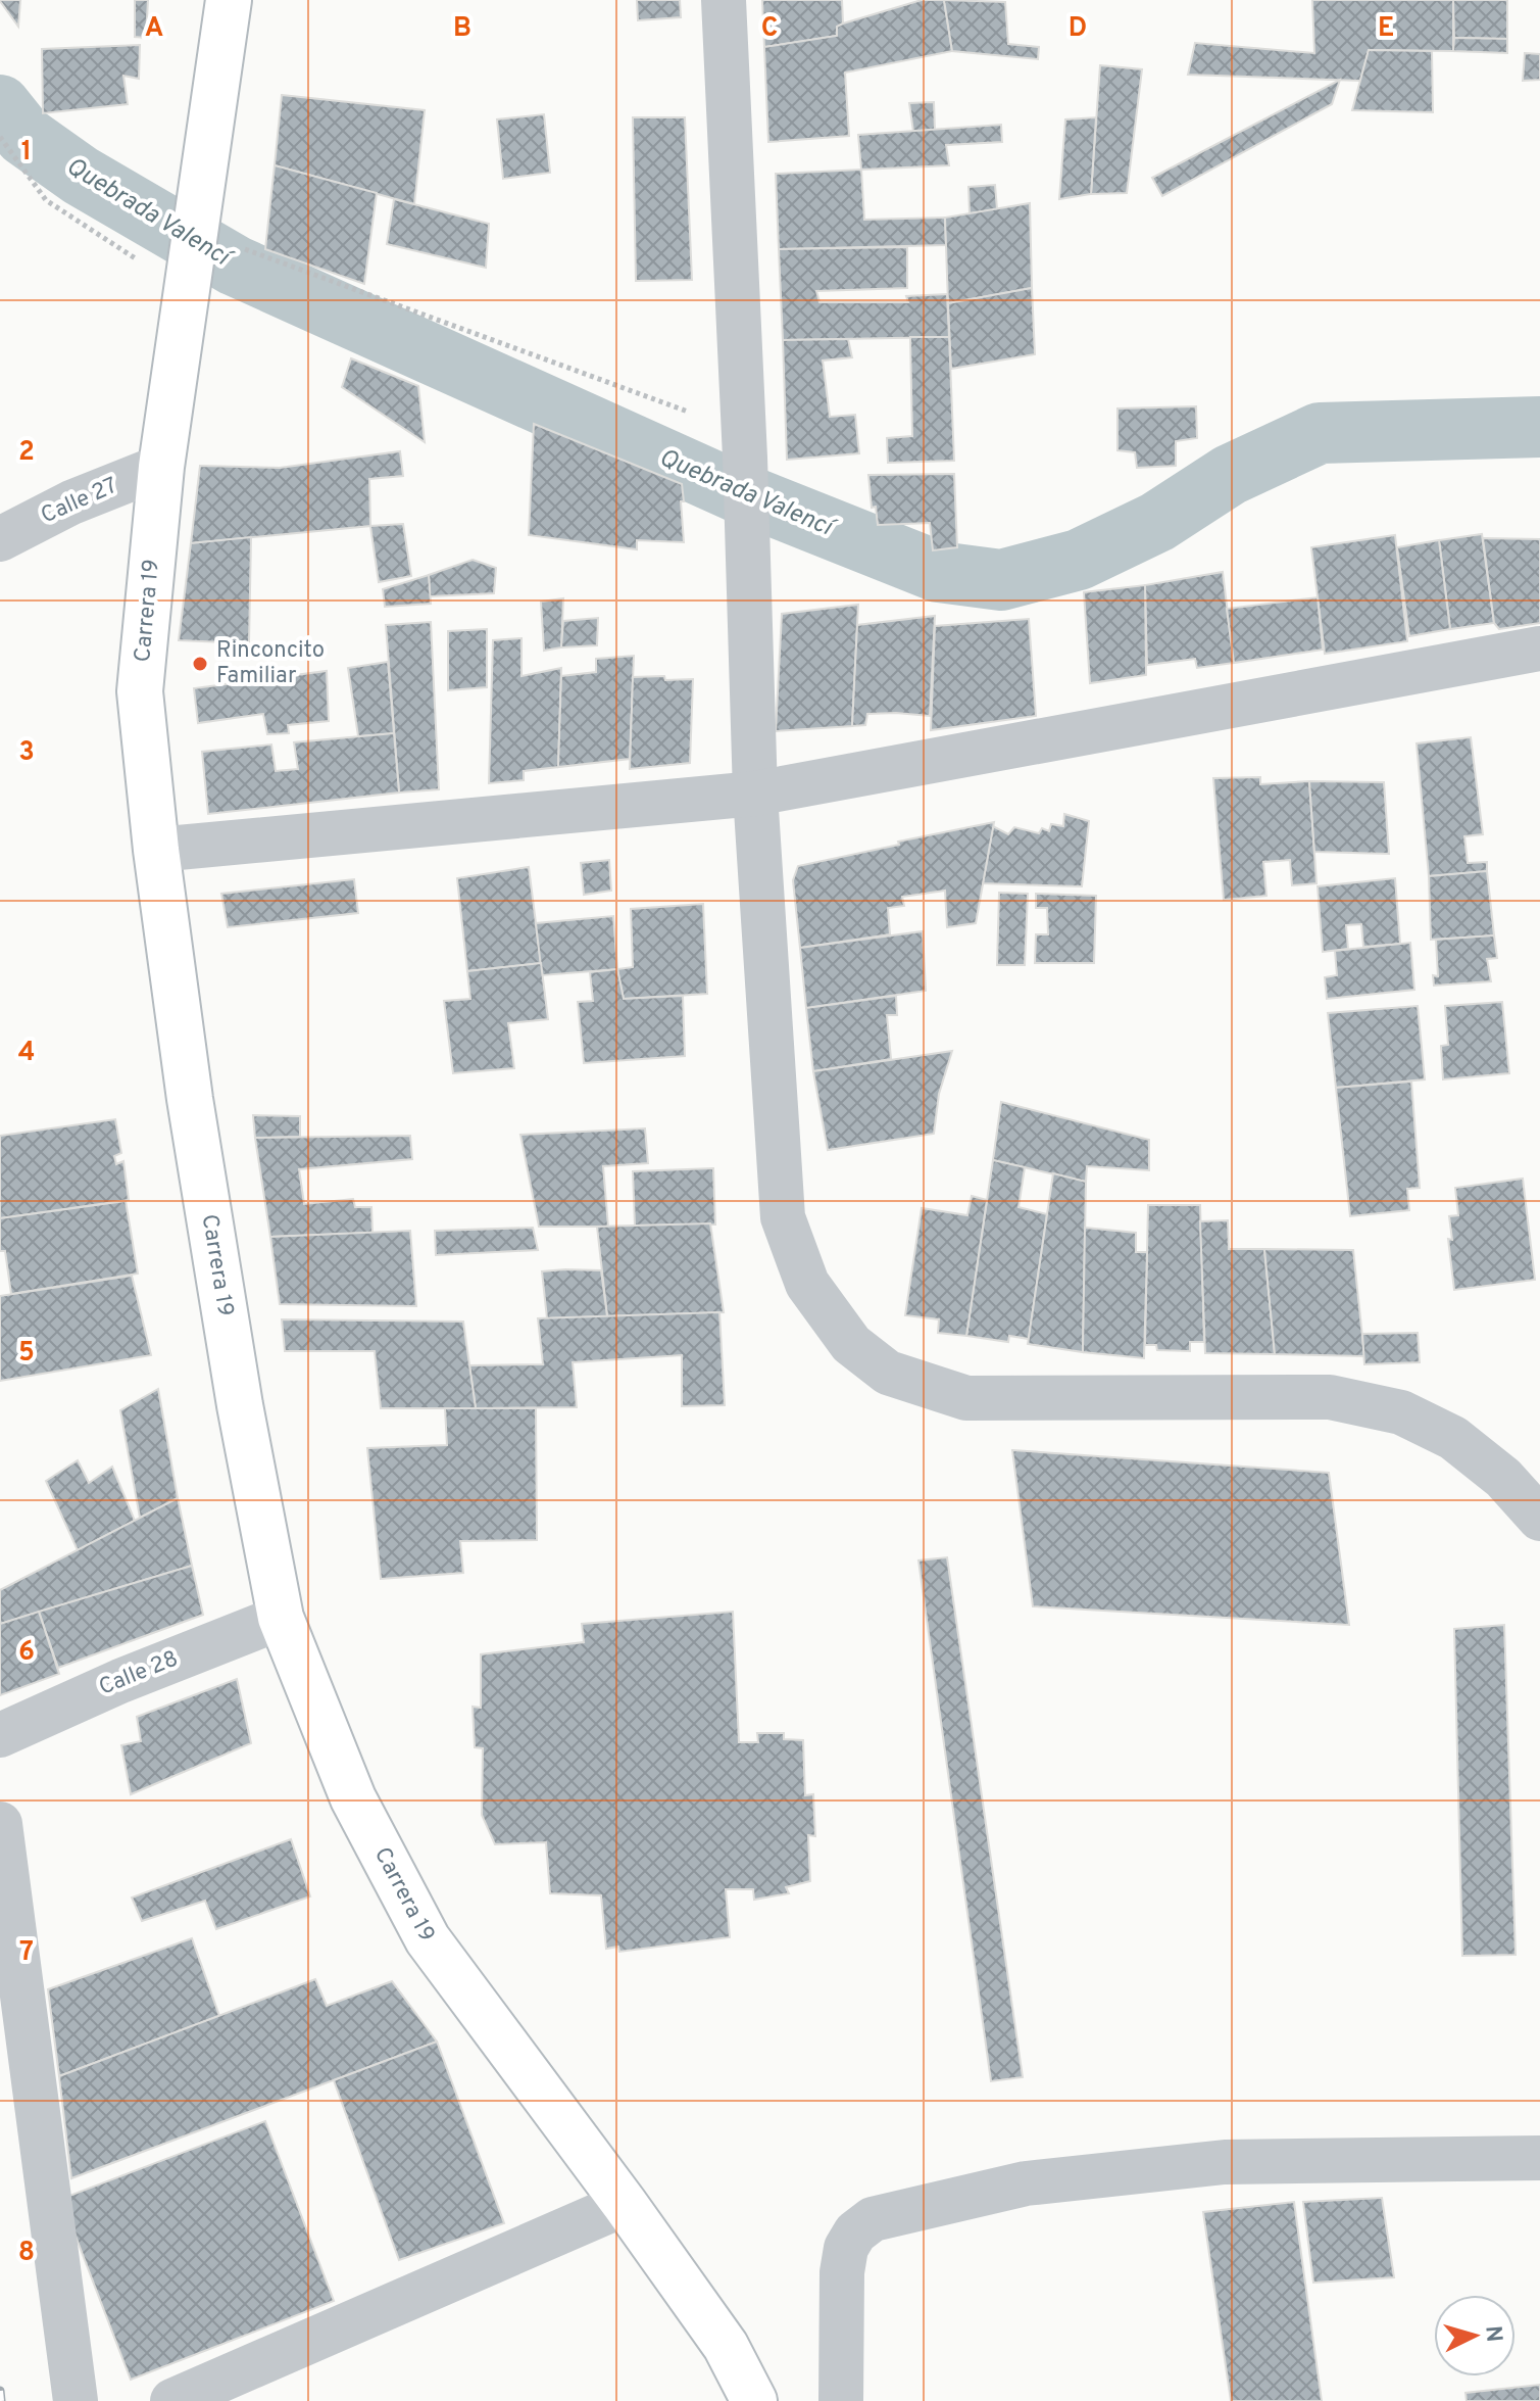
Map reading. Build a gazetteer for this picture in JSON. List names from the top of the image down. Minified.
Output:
{"streets":{"street":["Calle 27","Carrera 19","Calle 28"]},"crossings":[["Calle 27","Carrera 19"],["Carrera 19","Calle 28"]],"water":["Quebrada Valencí"],"places":["Rinconcito Familiar"],"north":"right","grid":{"columns":["A","B","C","D","E"],"rows":["1","2","3","4","5","6","7","8"]}}
